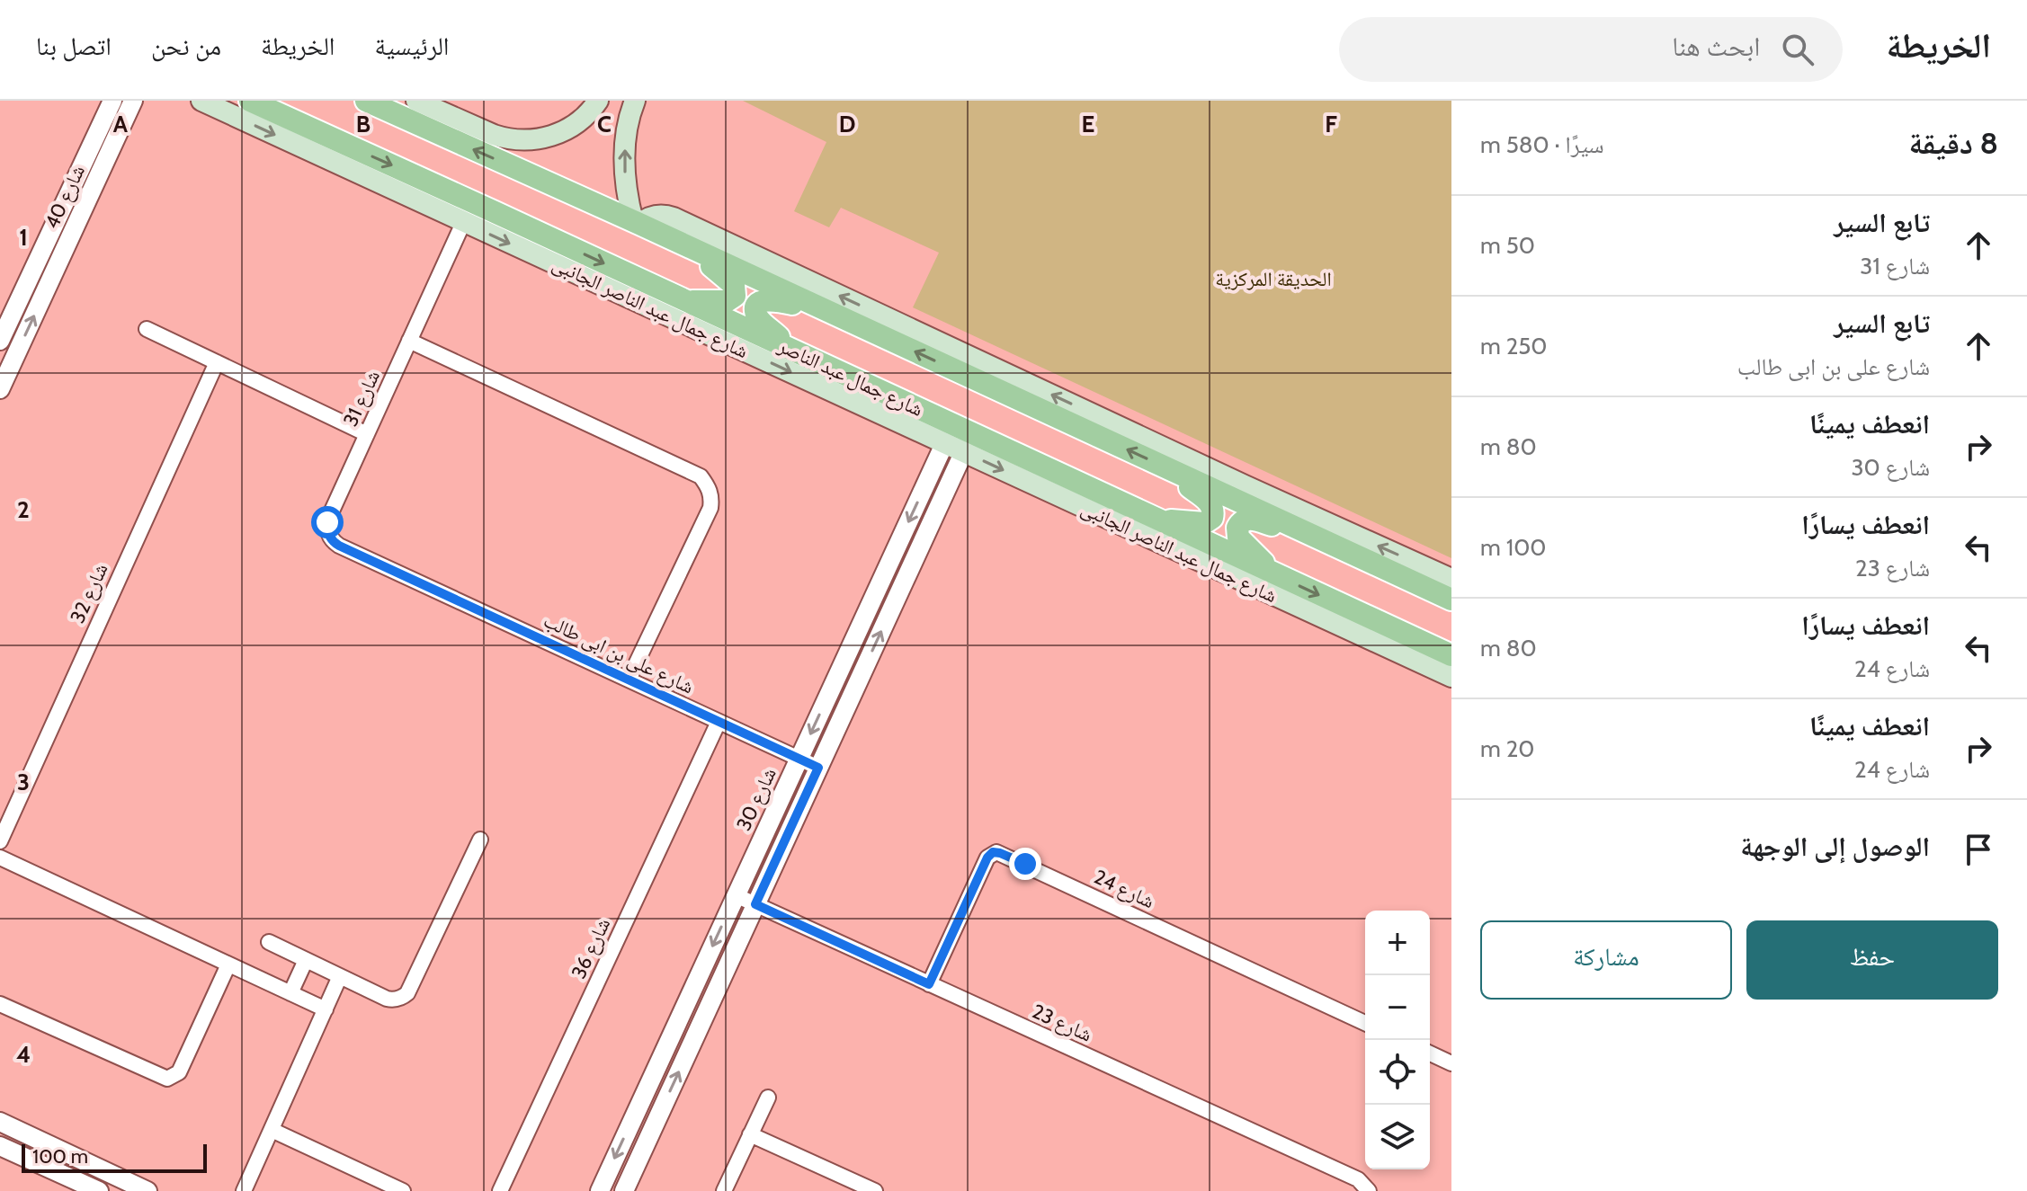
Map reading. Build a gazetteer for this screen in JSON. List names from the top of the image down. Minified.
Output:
{"streets":{"main road":["شارع جمال عبد الناصر الجانبى","شارع جمال عبد الناصر"],"street":["شارع 40","شارع 31","شارع 32","شارع على بن ابى طالب","شارع 30","شارع 24","شارع 36","شارع 23"]},"crossings":[["شارع جمال عبد الناصر الجانبى","شارع جمال عبد الناصر"],["شارع جمال عبد الناصر الجانبى","شارع 31"],["شارع جمال عبد الناصر الجانبى","شارع 30"],["شارع جمال عبد الناصر","شارع 31"],["شارع جمال عبد الناصر","شارع 30"],["شارع 31","شارع على بن ابى طالب"],["شارع على بن ابى طالب","شارع 30"],["شارع على بن ابى طالب","شارع 36"],["شارع 30","شارع 23"],["شارع 24","شارع 23"]],"parks":["الحديقة المركزية"],"scale_bar":"100 m","page":{"header":"الخريطة","search":"ابحث هنا","nav":["الرئيسية","الخريطة","من نحن","اتصل بنا"],"heading":["8 دقيقة","سيرًا · 580 m"],"list":[["تابع السير","شارع 31","50 m"],["تابع السير","شارع على بن ابى طالب","250 m"],["انعطف يمينًا","شارع 30","80 m"],["انعطف يسارًا","شارع 23","100 m"],["انعطف يسارًا","شارع 24","80 m"],["انعطف يمينًا","شارع 24","20 m"],"الوصول إلى الوجهة"],"buttons":["حفظ","مشاركة"],"map_buttons":["+","−"],"scale":"100 m"},"grid":{"columns":["A","B","C","D","E","F"],"rows":["1","2","3","4"]}}
